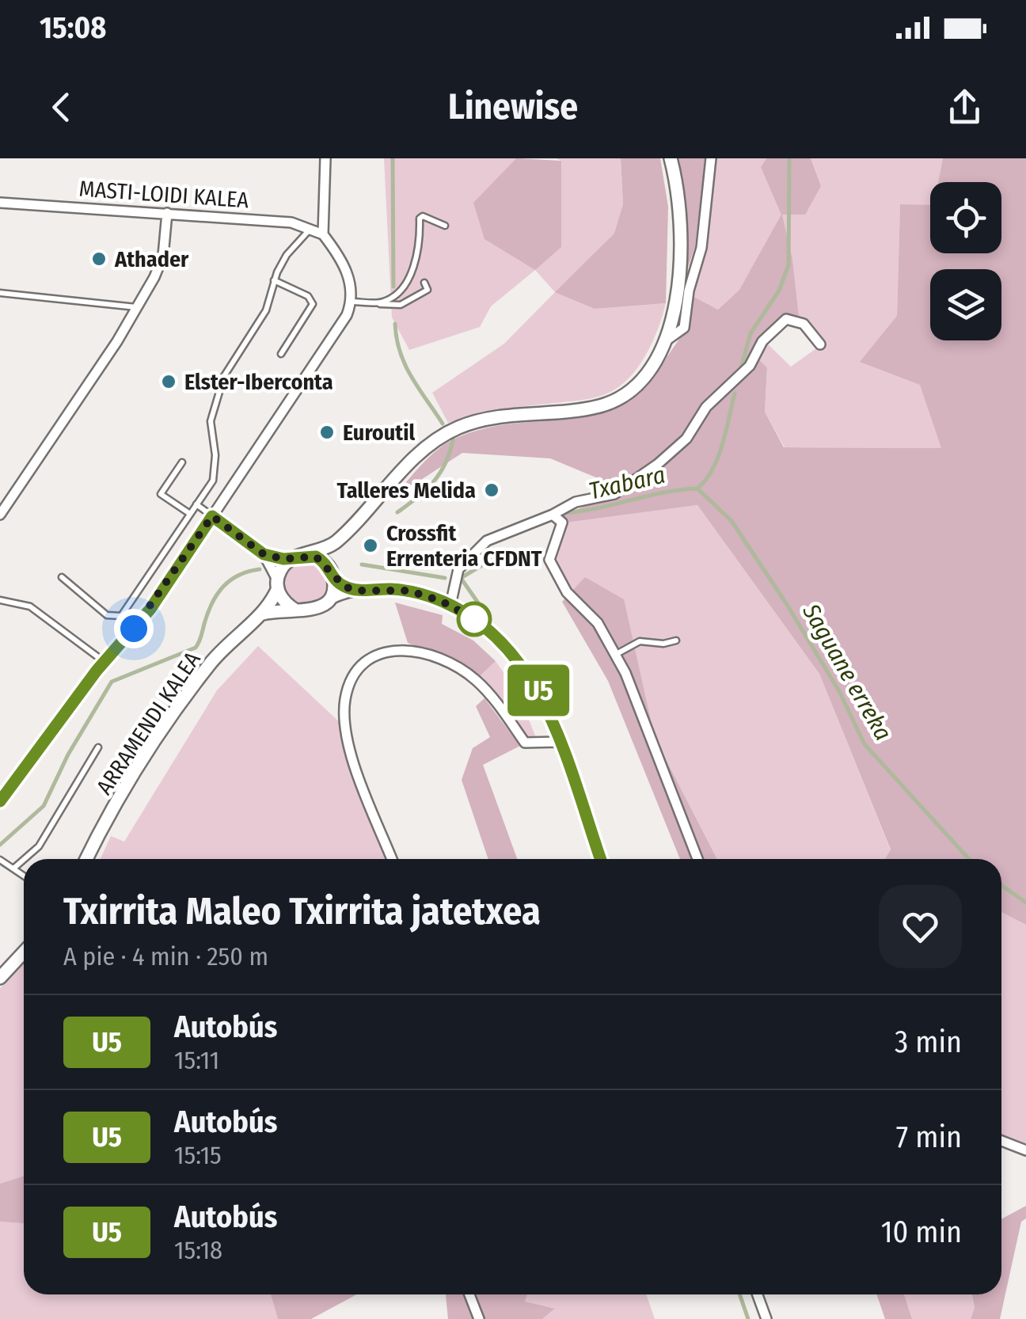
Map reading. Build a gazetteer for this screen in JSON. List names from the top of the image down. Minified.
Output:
{"streets":{"street":["MASTI-LOIDI KALEA","ARRAMENDI KALEA"]},"water":["Txabara","Saguane erreka"],"places":["Athader","Elster-Iberconta","Euroutil","Talleres Melida","Crossfit Errenteria CFDNT"],"lines":["bus line U5"],"page":{"status":"15:08","header":"Linewise","on_map":"U5","heading":["Txirrita Maleo Txirrita jatetxea","A pie · 4 min · 250 m"],"list":[{"mark":"U5","name":"Autobús","note":"15:11","value":"3 min"},{"mark":"U5","name":"Autobús","note":"15:15","value":"7 min"},{"mark":"U5","name":"Autobús","note":"15:18","value":"10 min"}]}}
